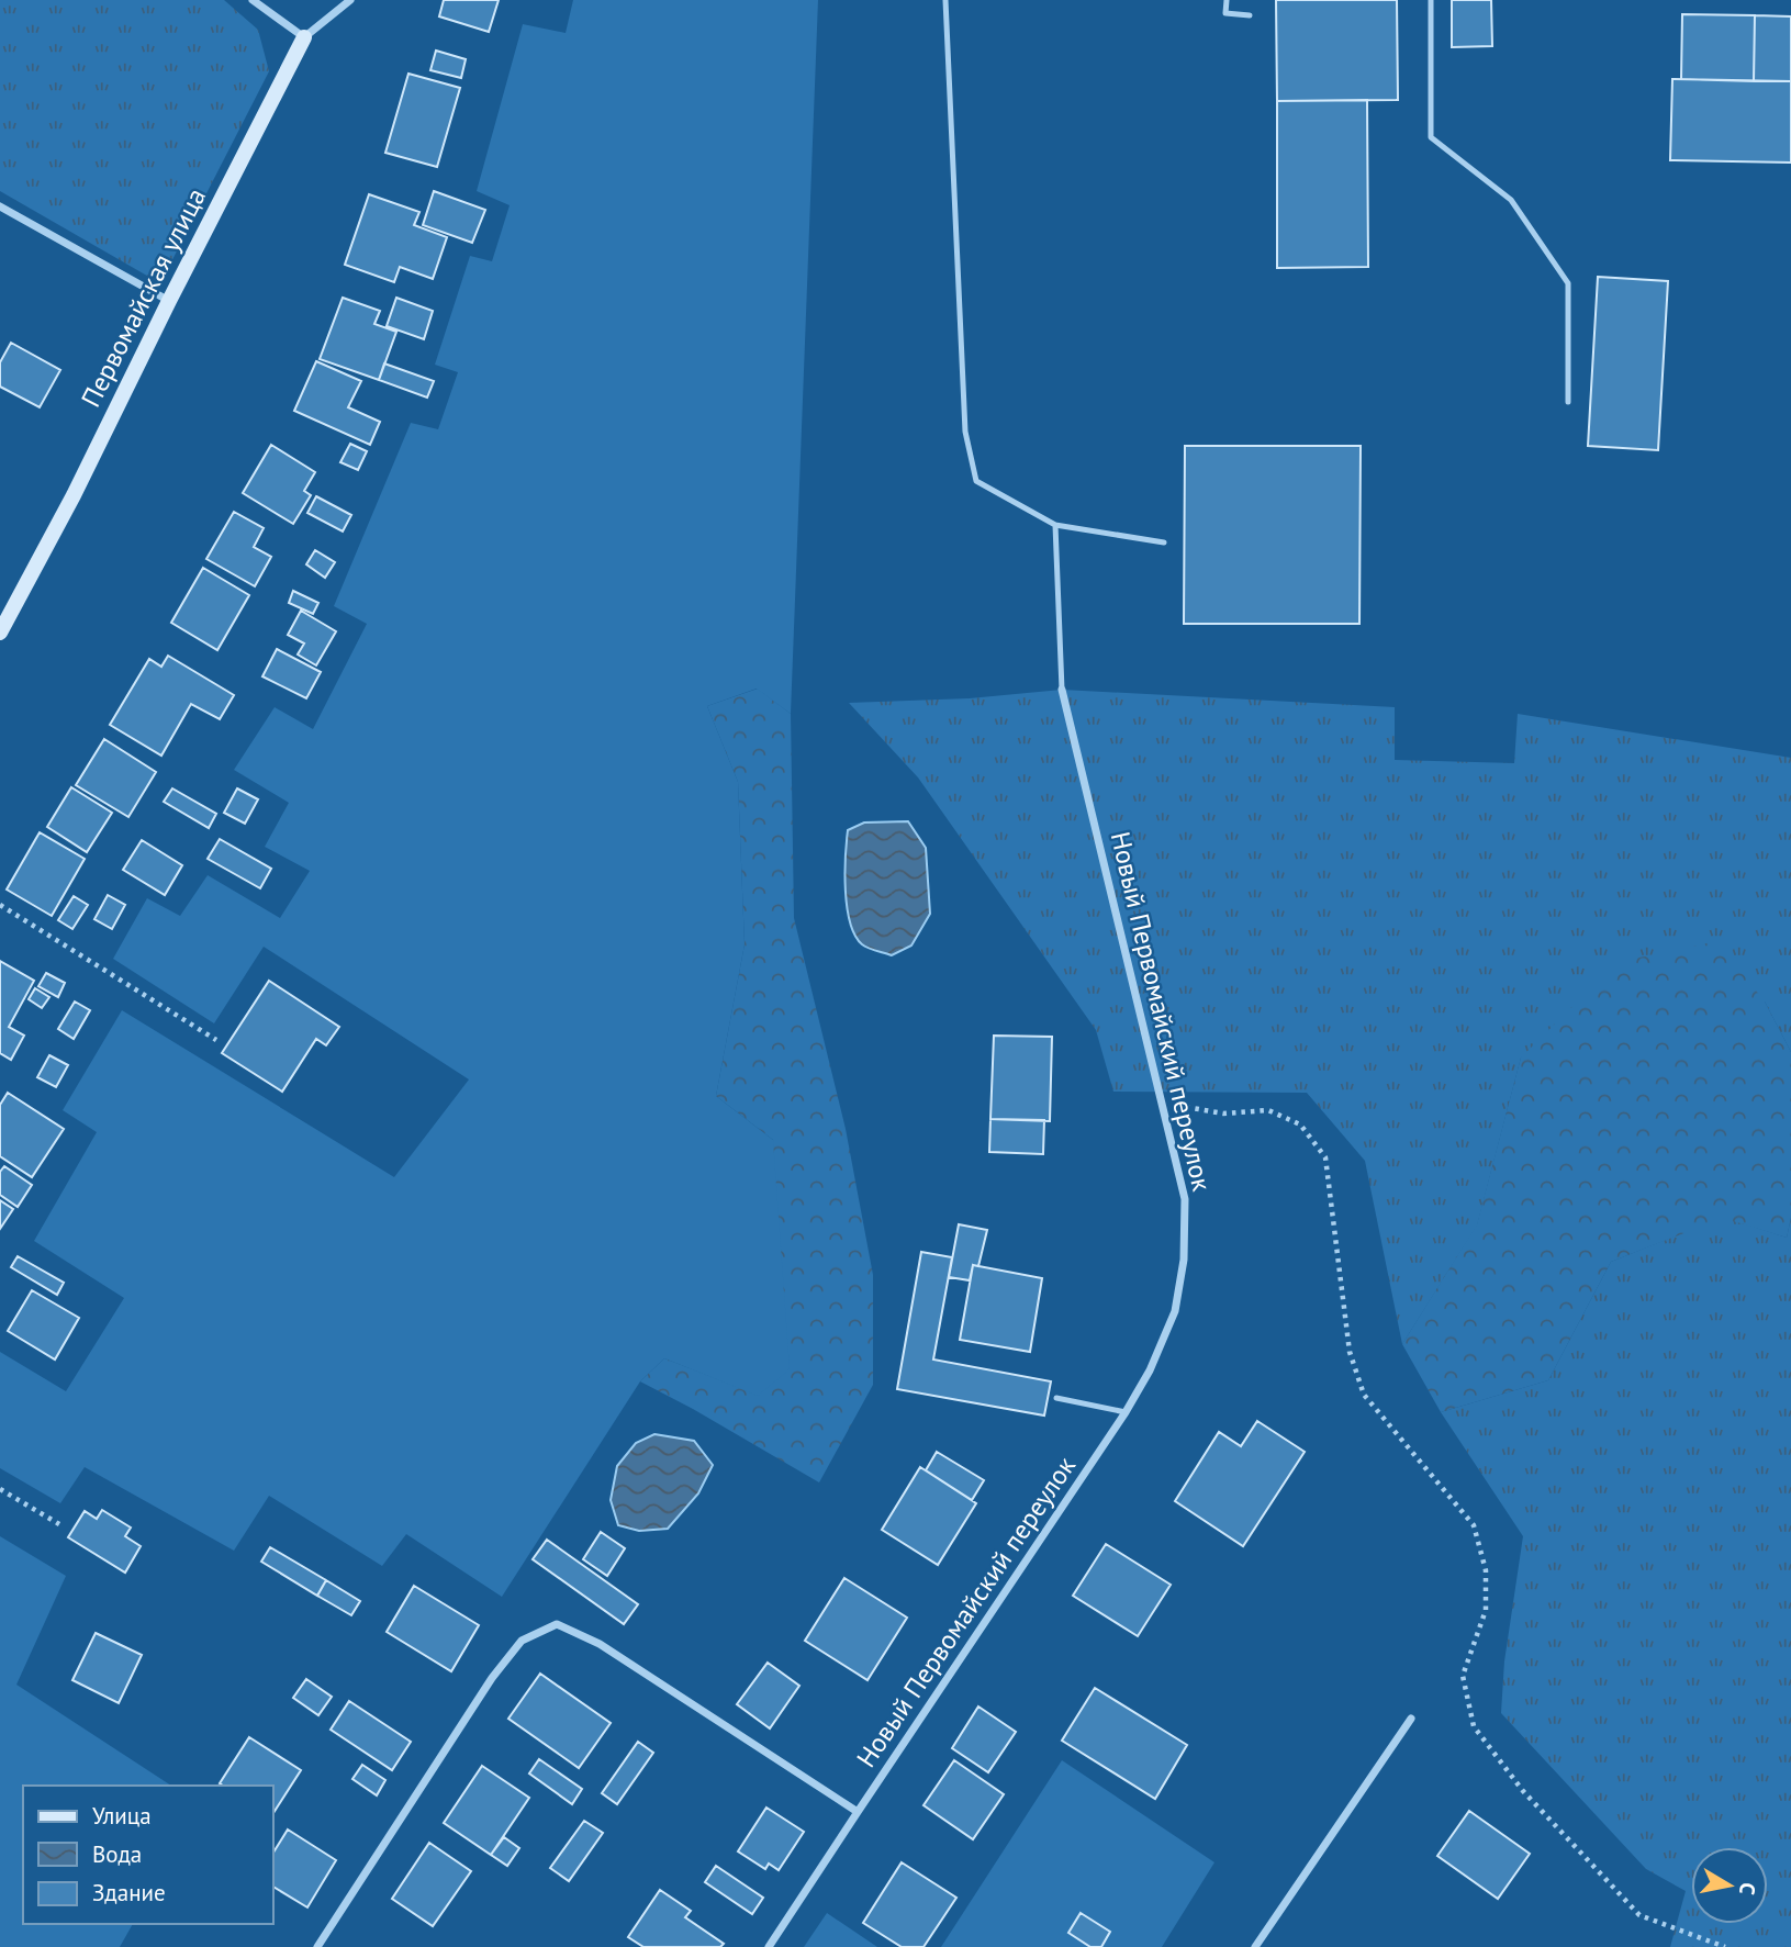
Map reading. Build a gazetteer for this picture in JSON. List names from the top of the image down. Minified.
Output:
{"streets":{"street":["Первомайская улица","Новый Первомайский переулок"]},"legend":["Улица","Вода","Здание"],"north":"right"}
